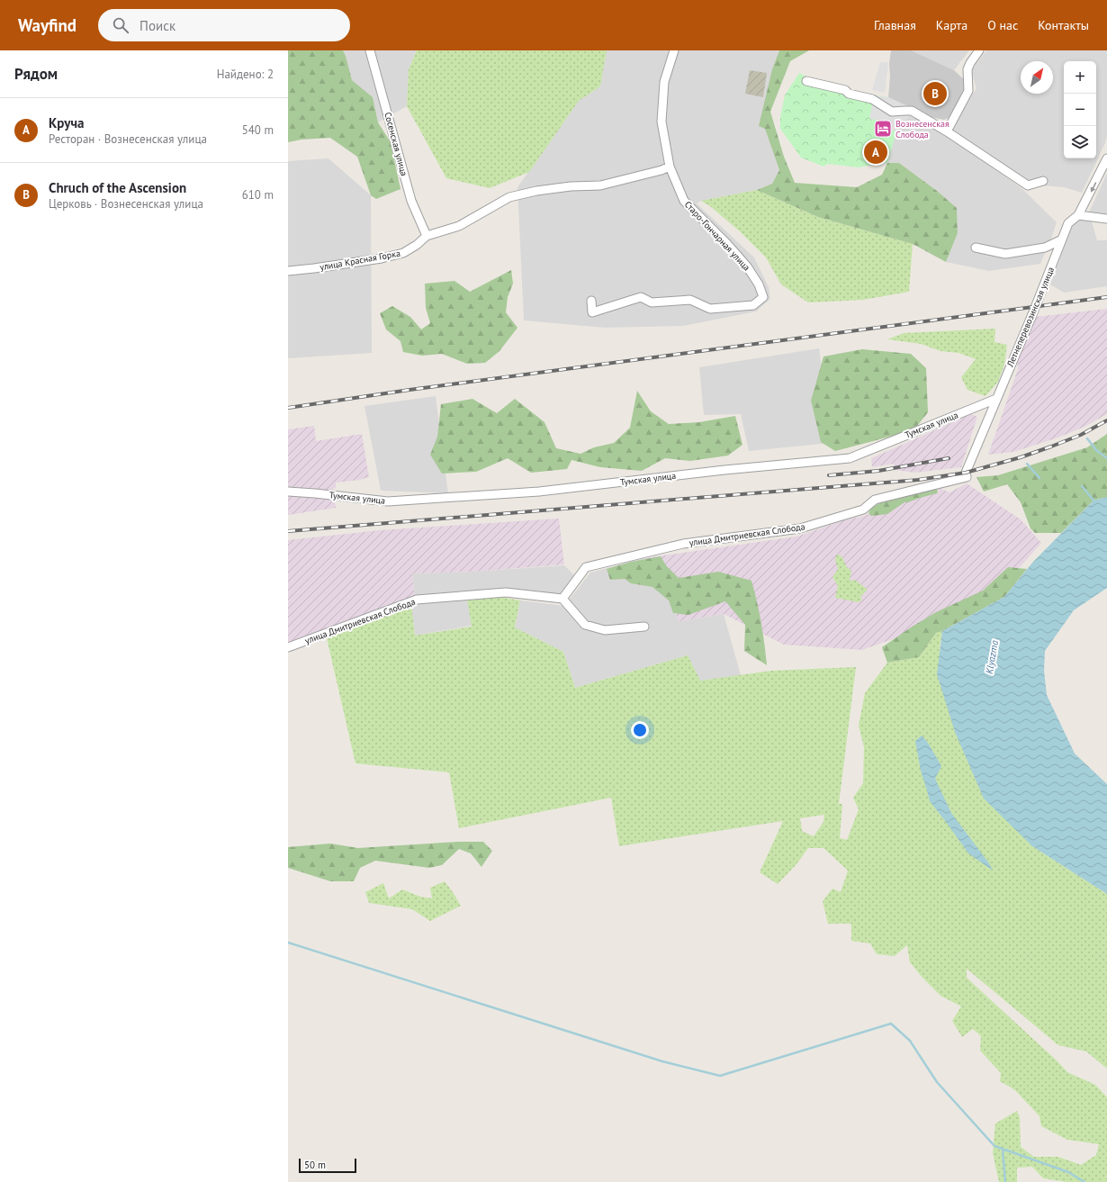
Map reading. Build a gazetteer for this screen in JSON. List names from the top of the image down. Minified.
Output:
{"streets":{"street":["Сосенская улица","Старо-Гончарная улица","улица Красная Горка","Летнеперевозинская улица","Тумская улица","улица Дмитриевская Слобода"]},"crossings":[["Сосенская улица","улица Красная Горка"],["Летнеперевозинская улица","Тумская улица"],["Летнеперевозинская улица","улица Дмитриевская Слобода"]],"water":["Klyazma"],"places":{"hotel":["Вознесенская Слобода"]},"scale_bar":"50 m","north":"top right","page":{"header":"Wayfind","search":"Поиск","nav":["Главная","Карта","О нас","Контакты"],"heading":["Рядом","Найдено: 2"],"map_buttons":["+","−"],"pins":["B","A"],"list":[{"mark":"A","name":"Круча","note":"Ресторан · Вознесенская улица","value":"540 m"},{"mark":"B","name":"Chruch of the Ascension","note":"Церковь · Вознесенская улица","value":"610 m"}],"scale":"50 m"}}
